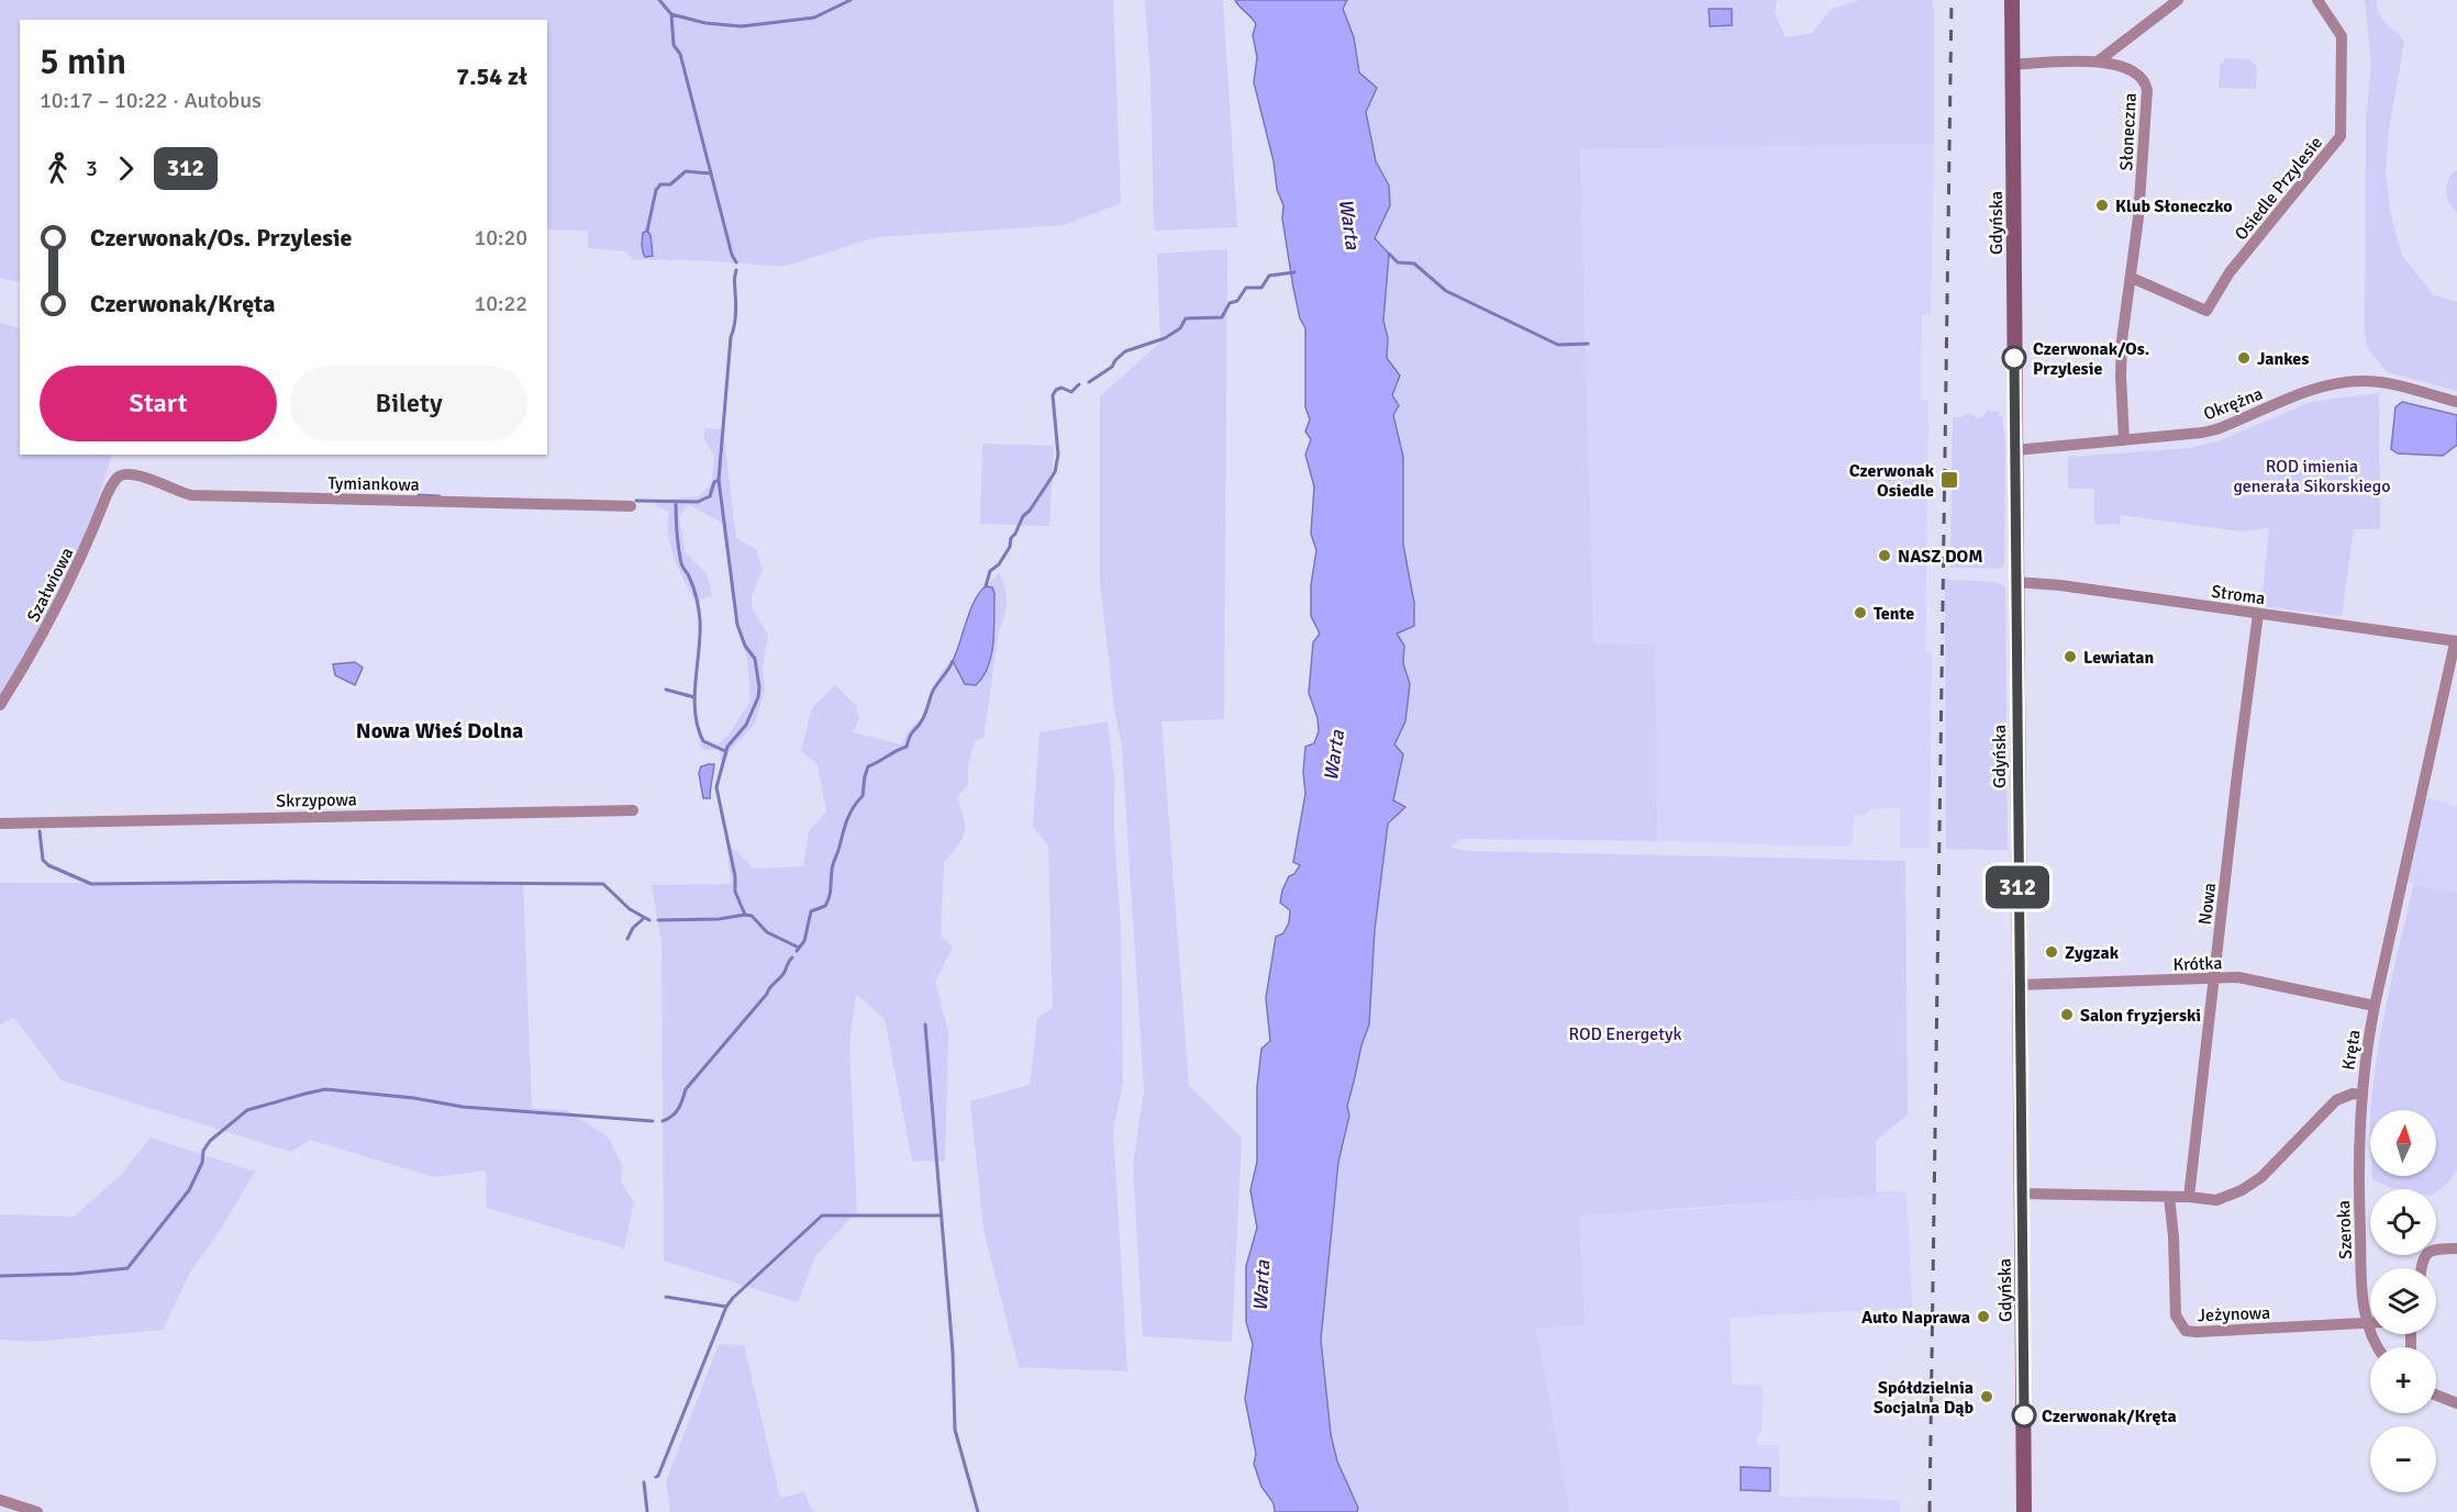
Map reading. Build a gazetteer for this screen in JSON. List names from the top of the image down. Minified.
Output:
{"streets":{"main road":["Gdyńska"],"street":["Słoneczna","Osiedle Przylesie","Okrężna","Tymiankowa","Szałwiowa","Stroma","Skrzypowa","Nowa","Krótka","Kręta","Szeroka","Jeżynowa"]},"crossings":[["Słoneczna","Osiedle Przylesie"],["Słoneczna","Gdyńska"],["Słoneczna","Okrężna"],["Gdyńska","Okrężna"],["Gdyńska","Stroma"],["Gdyńska","Krótka"],["Gdyńska","Kręta"],["Tymiankowa","Szałwiowa"],["Stroma","Nowa"],["Stroma","Kręta"],["Nowa","Krótka"],["Nowa","Kręta"],["Krótka","Kręta"],["Kręta","Szeroka"],["Kręta","Jeżynowa"],["Szeroka","Jeżynowa"]],"districts":["Nowa Wieś Dolna"],"water":["Warta"],"parks":["ROD imienia generała Sikorskiego","ROD Energetyk"],"places":{"other":["Klub Słoneczko","Czerwonak/Os. Przylesie","Jankes","NASZ DOM","Tente","Lewiatan","Zygzak","Salon fryzjerski","Auto Naprawa","Spółdzielnia Socjalna Dąb","Czerwonak/Kręta"],"transit":["Czerwonak Osiedle"]},"lines":["bus line 312"],"north":"top","page":{"on_map":"312","heading":["5 min","10:17 – 10:22 · Autobus","7.54 zł"],"legs":["3","312"],"list":[{"name":"Czerwonak/Os. Przylesie","value":"10:20"},{"name":"Czerwonak/Kręta","value":"10:22"}],"buttons":["Start","Bilety"],"map_buttons":["+","−"]}}
